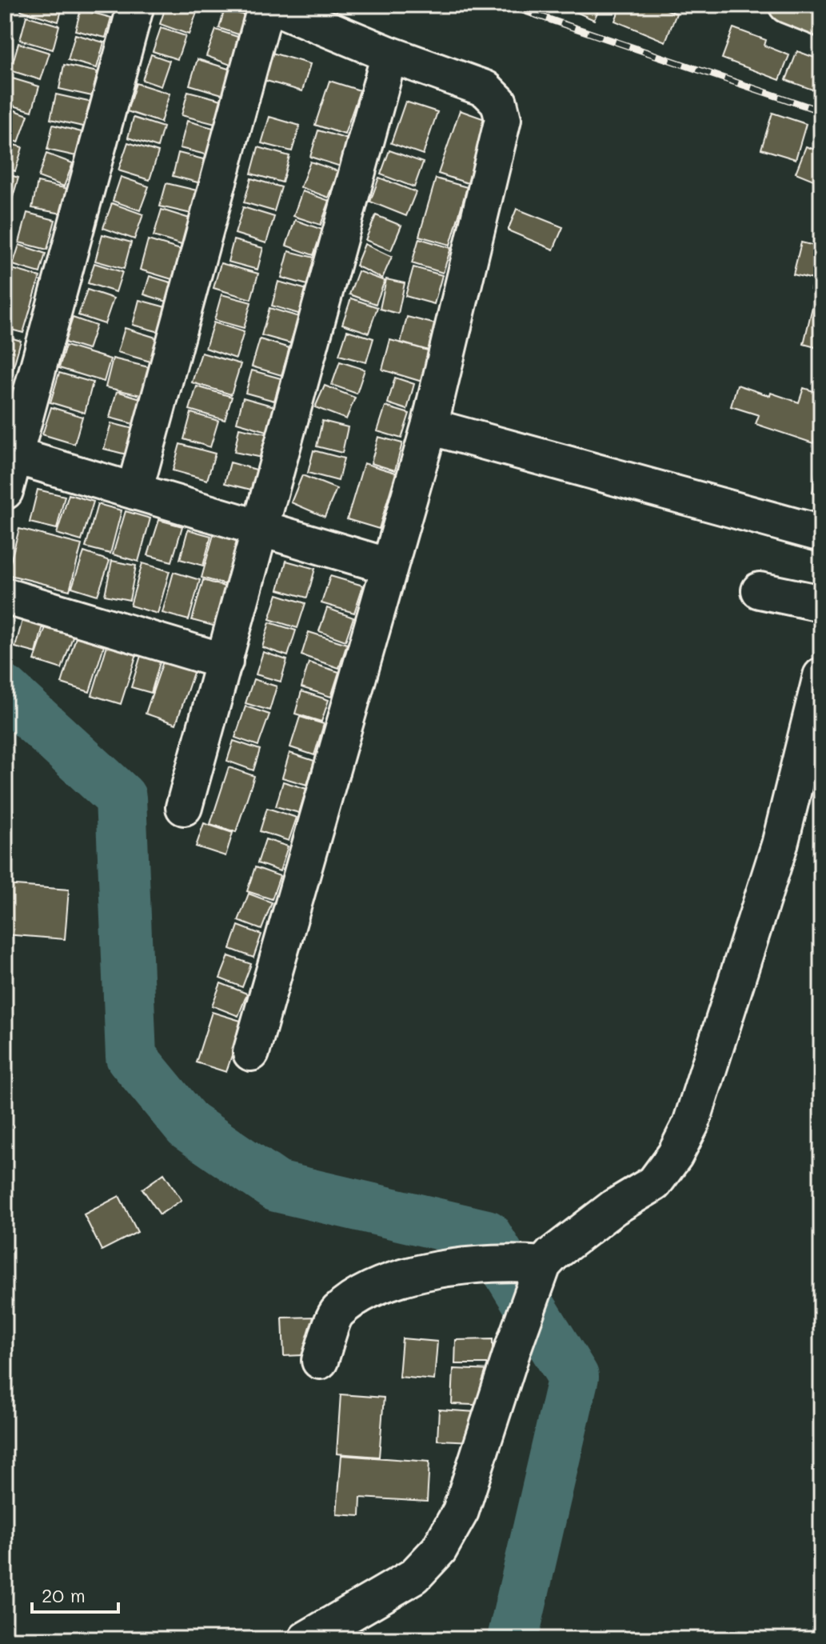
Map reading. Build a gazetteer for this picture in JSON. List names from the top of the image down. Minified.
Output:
{"scale_bar":"20 m"}
